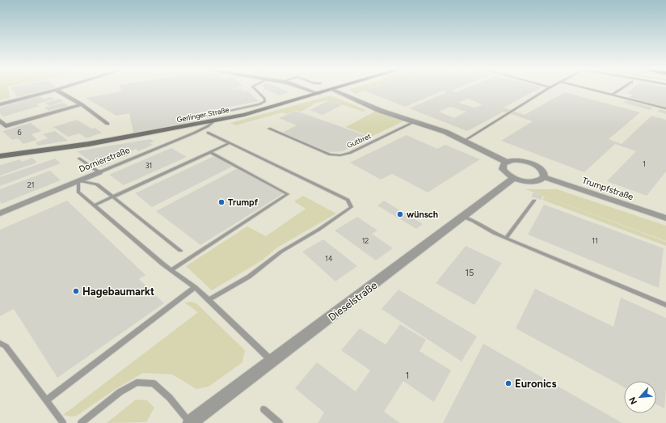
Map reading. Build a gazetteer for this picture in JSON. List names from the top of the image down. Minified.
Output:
{"streets":{"main road":["Gerlinger Straße"],"street":["Dornierstraße","Trumpfstraße","Dieselstraße"],"lane":["Gutbret"]},"crossings":[["Gerlinger Straße","Dornierstraße"]],"places":["Trumpf","wünsch","Hagebaumarkt","Euronics"],"house_numbers":["6","1","31","21","12","11","14","15","1"],"north":"bottom left"}
